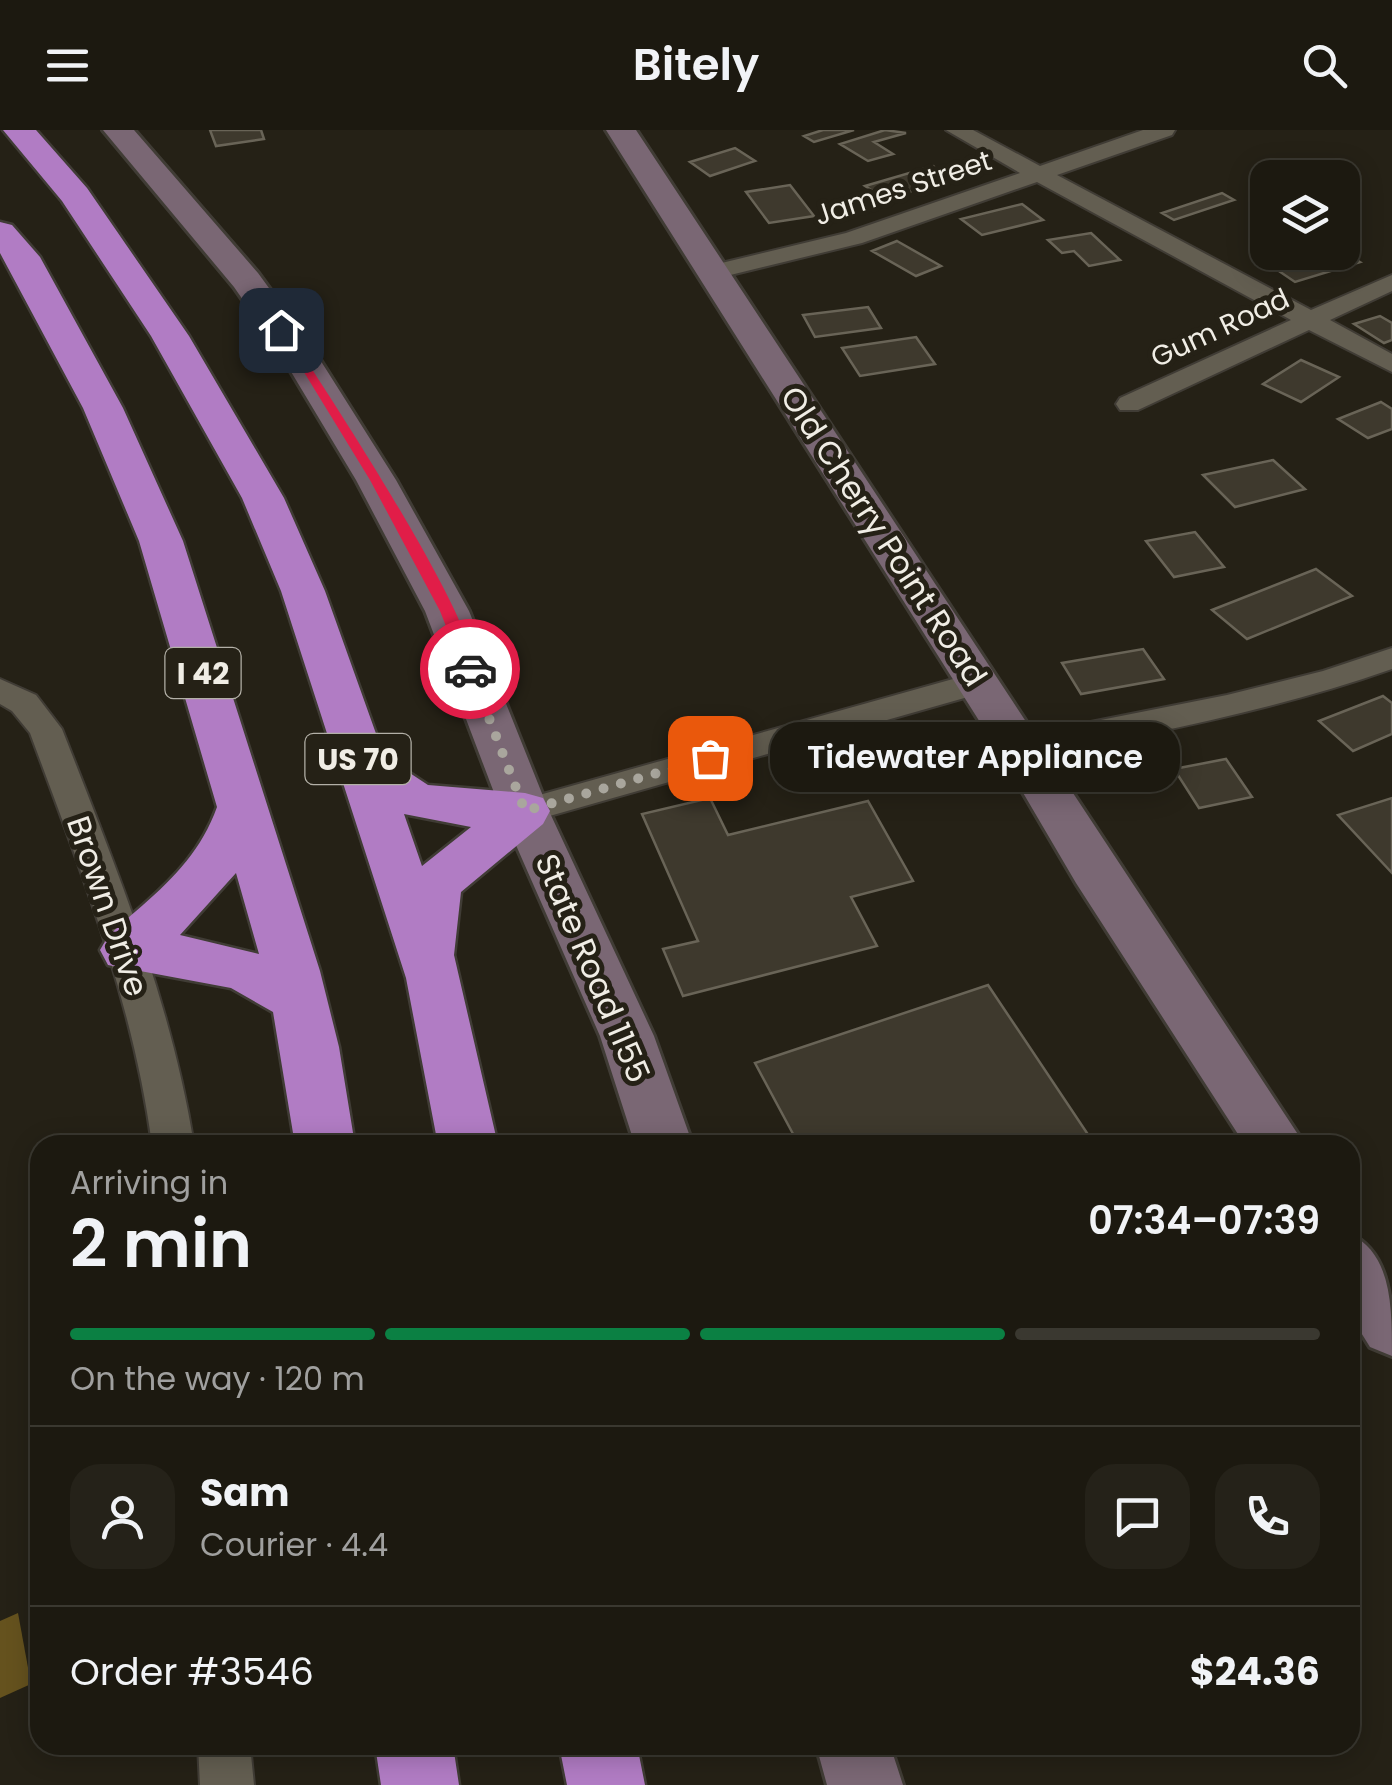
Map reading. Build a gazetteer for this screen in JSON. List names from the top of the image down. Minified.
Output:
{"streets":{"highway":["I 42","US 70"],"street":["James Street","Gum Road","Old Cherry Point Road","Brown Drive","State Road 1155"]},"crossings":[["James Street","Old Cherry Point Road"]],"places":["Tidewater Appliance"],"page":{"header":"Bitely","bubble":"Tidewater Appliance","heading":["2 min","Arriving in","07:34–07:39"],"panel":["Sam","Courier · 4.4","Order #3546","$24.36"],"bar":"On the way · 120 m"}}
